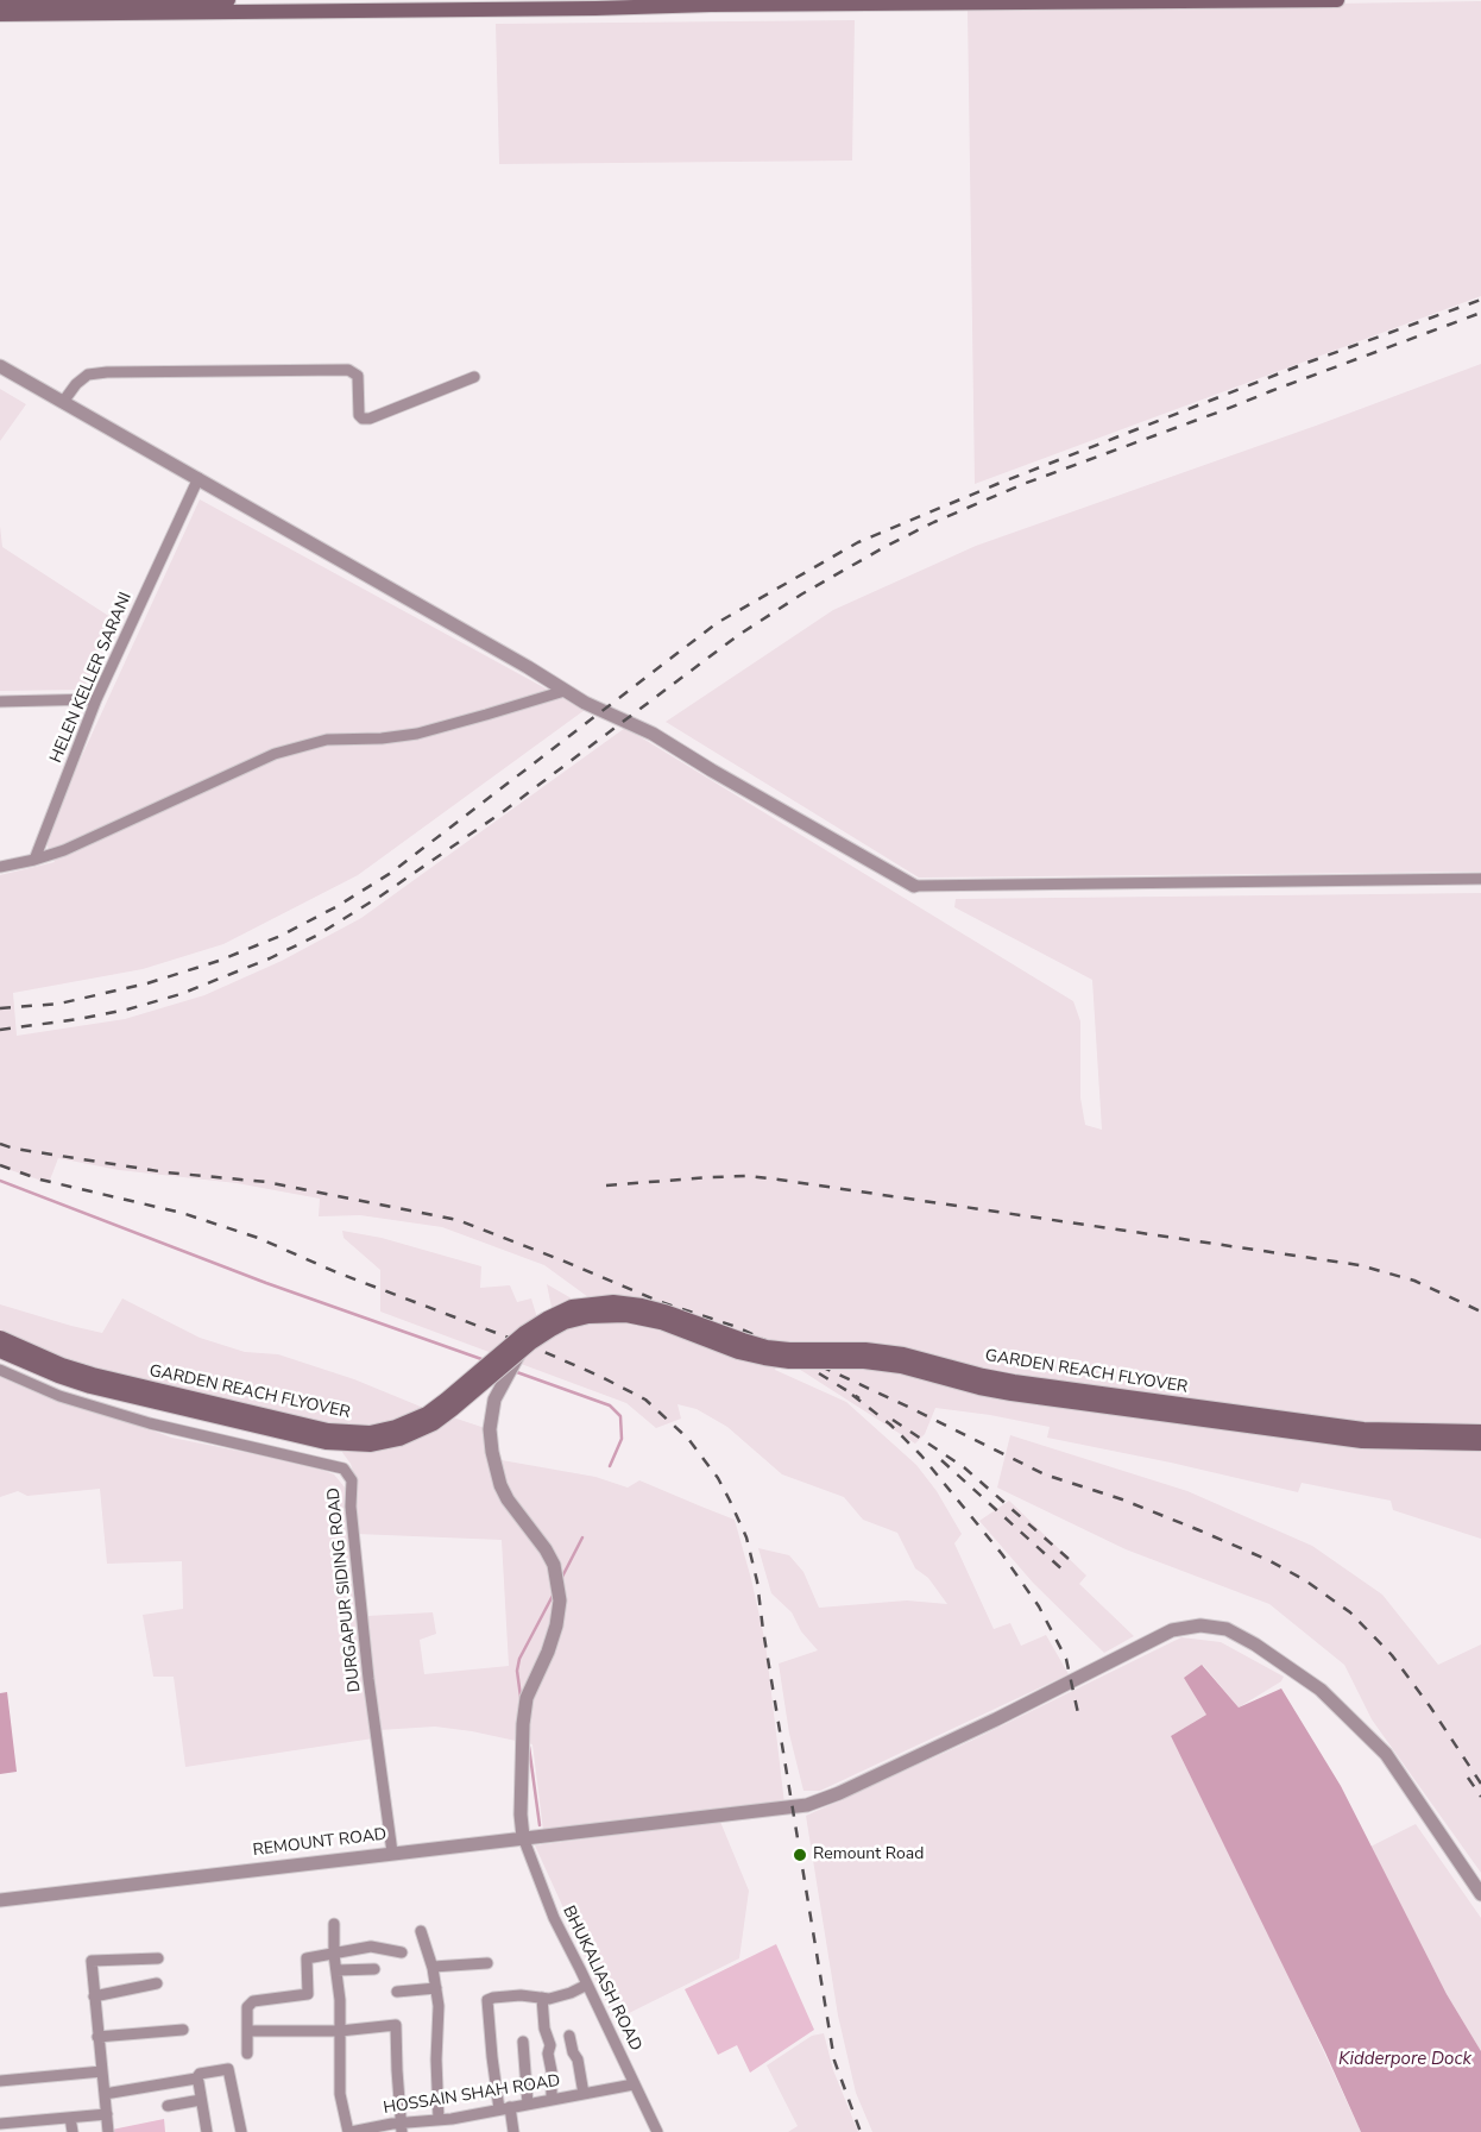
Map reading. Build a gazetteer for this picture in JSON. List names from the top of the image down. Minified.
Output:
{"streets":{"main road":["GARDEN REACH FLYOVER"],"street":["HELEN KELLER SARANI","DURGAPUR SIDING ROAD","REMOUNT ROAD","BHUKALIASH ROAD","HOSSAIN SHAH ROAD"]},"crossings":[["DURGAPUR SIDING ROAD","REMOUNT ROAD"],["REMOUNT ROAD","BHUKALIASH ROAD"],["BHUKALIASH ROAD","HOSSAIN SHAH ROAD"]],"water":["Kidderpore Dock"],"places":["Remount Road"]}
